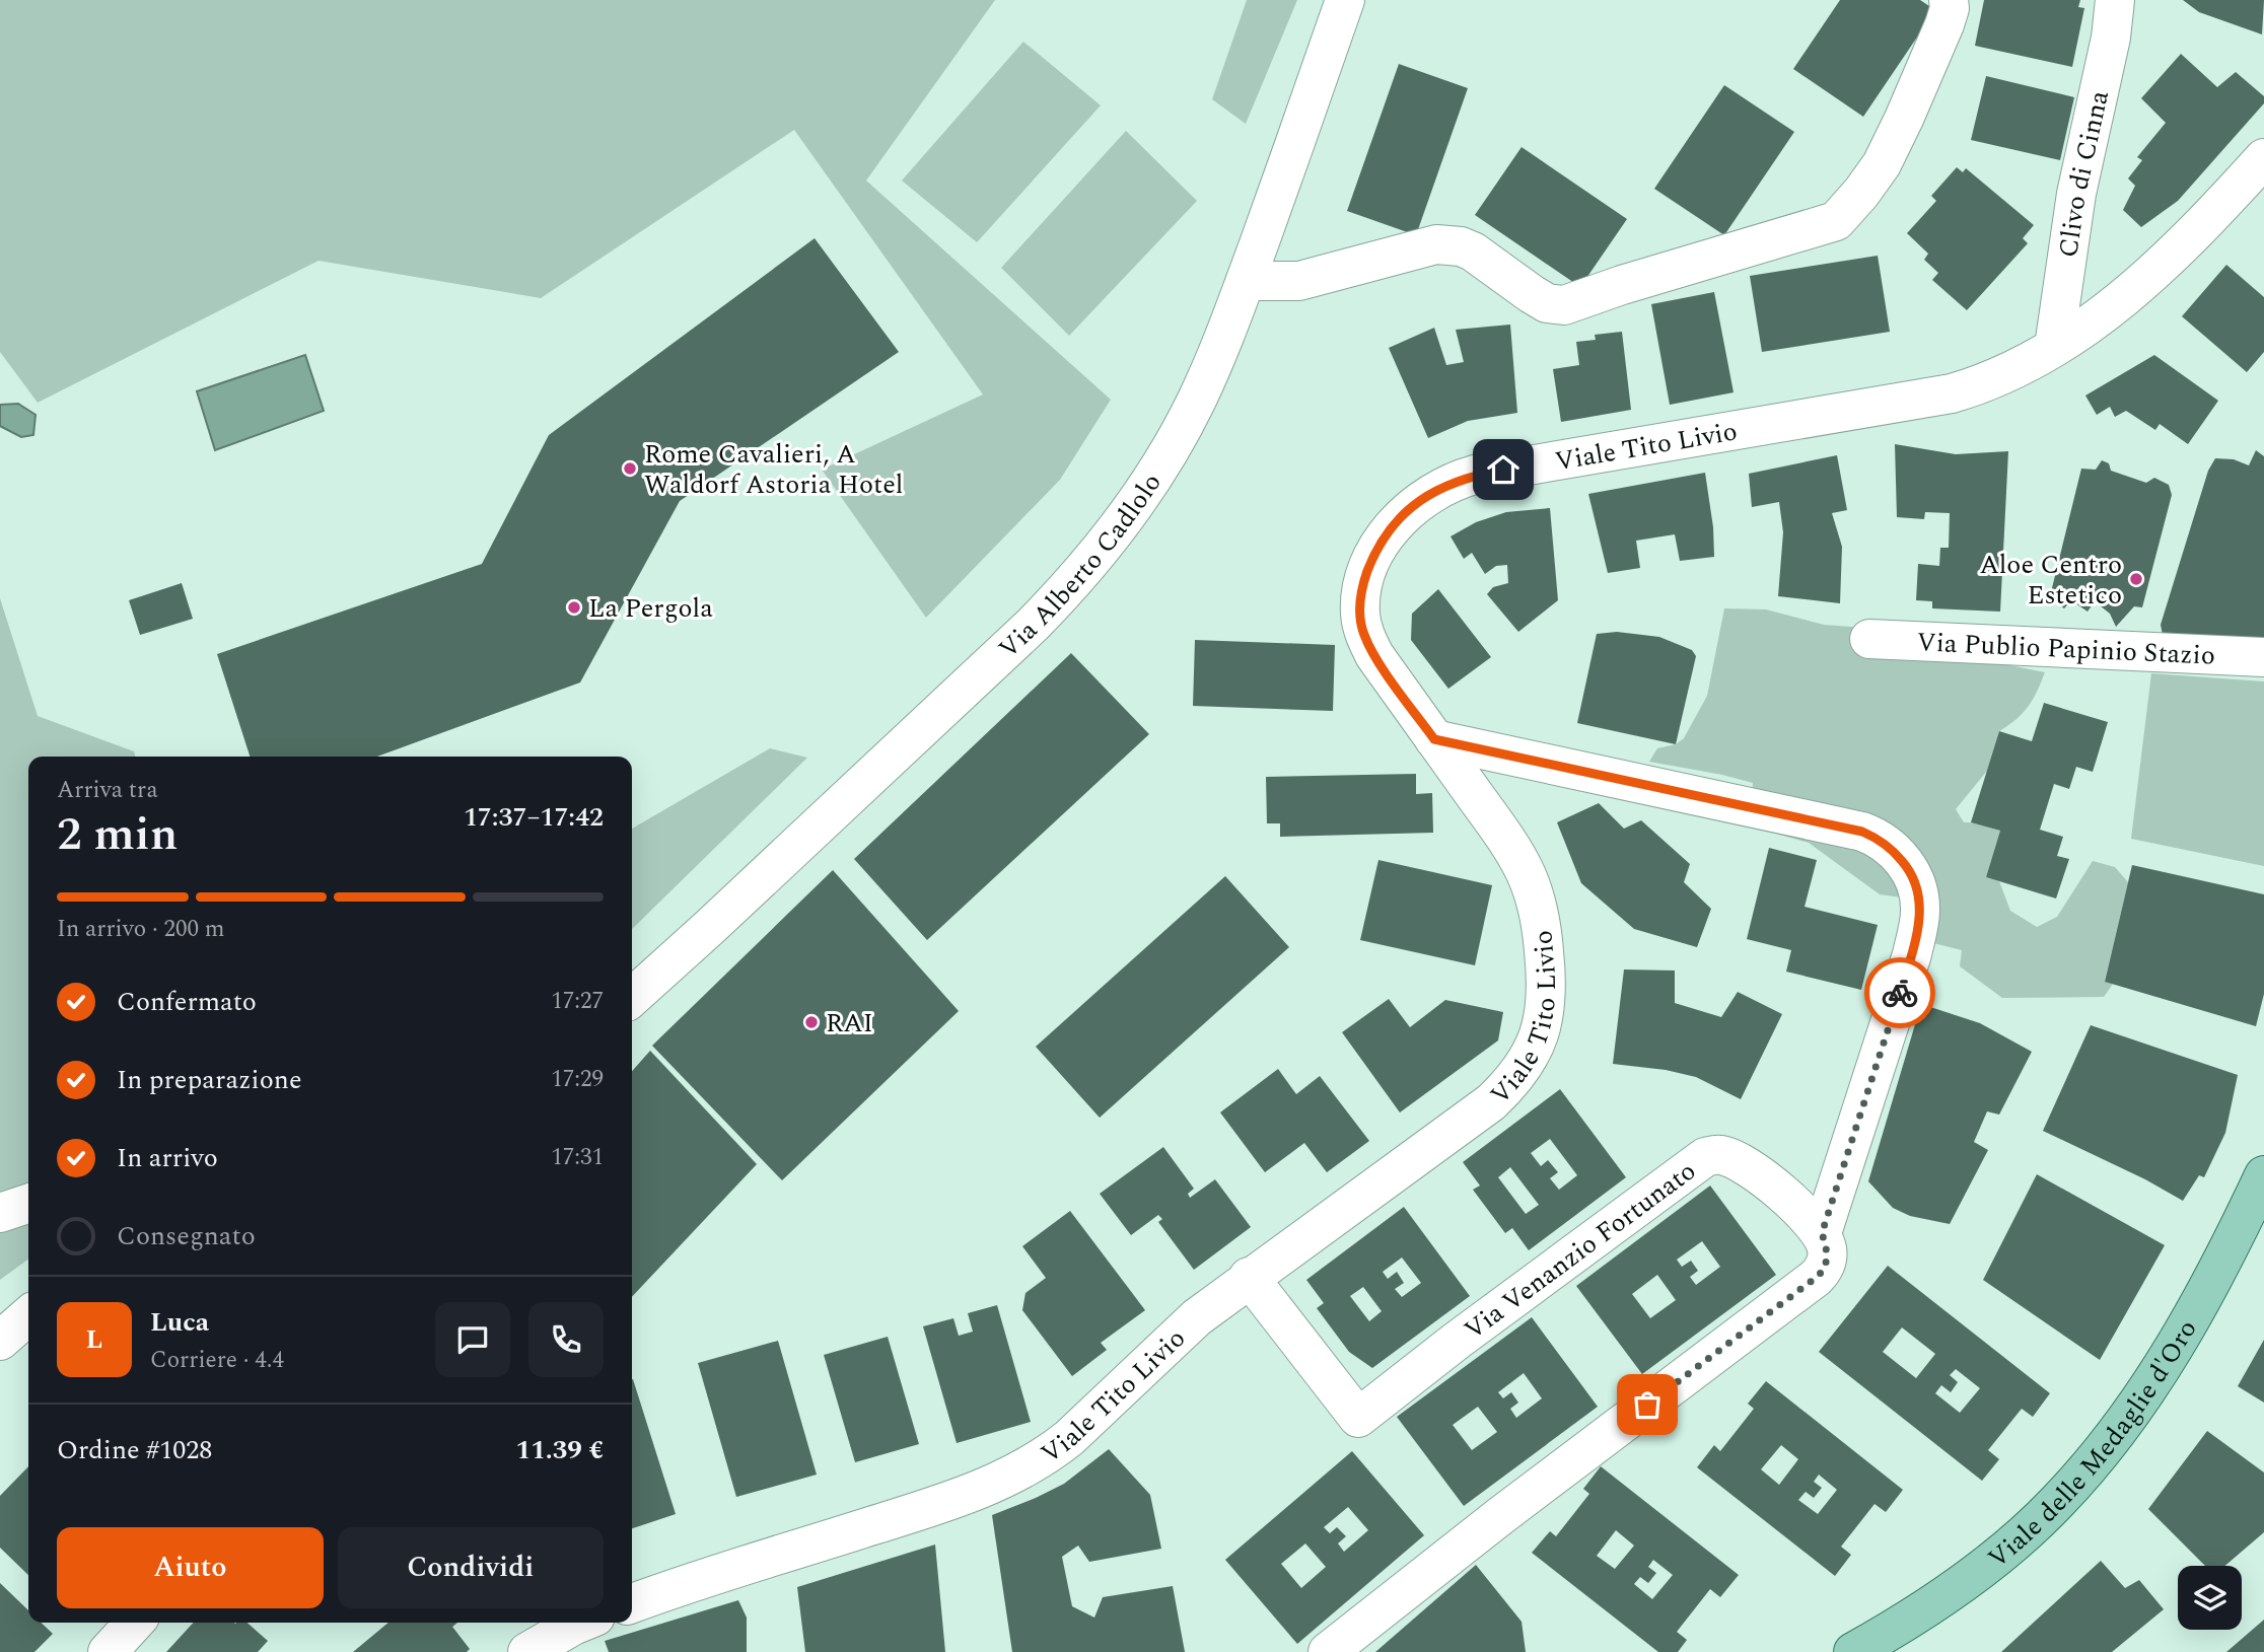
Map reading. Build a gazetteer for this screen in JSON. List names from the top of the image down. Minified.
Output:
{"streets":{"main road":["Viale delle Medaglie d'Oro"],"street":["Clivo di Cinna","Viale Tito Livio","Via Alberto Cadlolo","Via Publio Papinio Stazio","Via Venanzio Fortunato"]},"crossings":[["Clivo di Cinna","Viale Tito Livio"],["Viale Tito Livio","Via Venanzio Fortunato"]],"places":["Rome Cavalieri, A Waldorf Astoria Hotel","Aloe Centro Estetico","La Pergola","RAI"],"page":{"heading":["2 min","Arriva tra","17:37–17:42"],"panel":["Luca","Corriere · 4.4","Ordine #1028","11.39 €"],"bar":"In arrivo · 200 m","list":[["Confermato","17:27"],["In preparazione","17:29"],["In arrivo","17:31"],"Consegnato"],"round":"L","buttons":["Aiuto","Condividi"]}}
